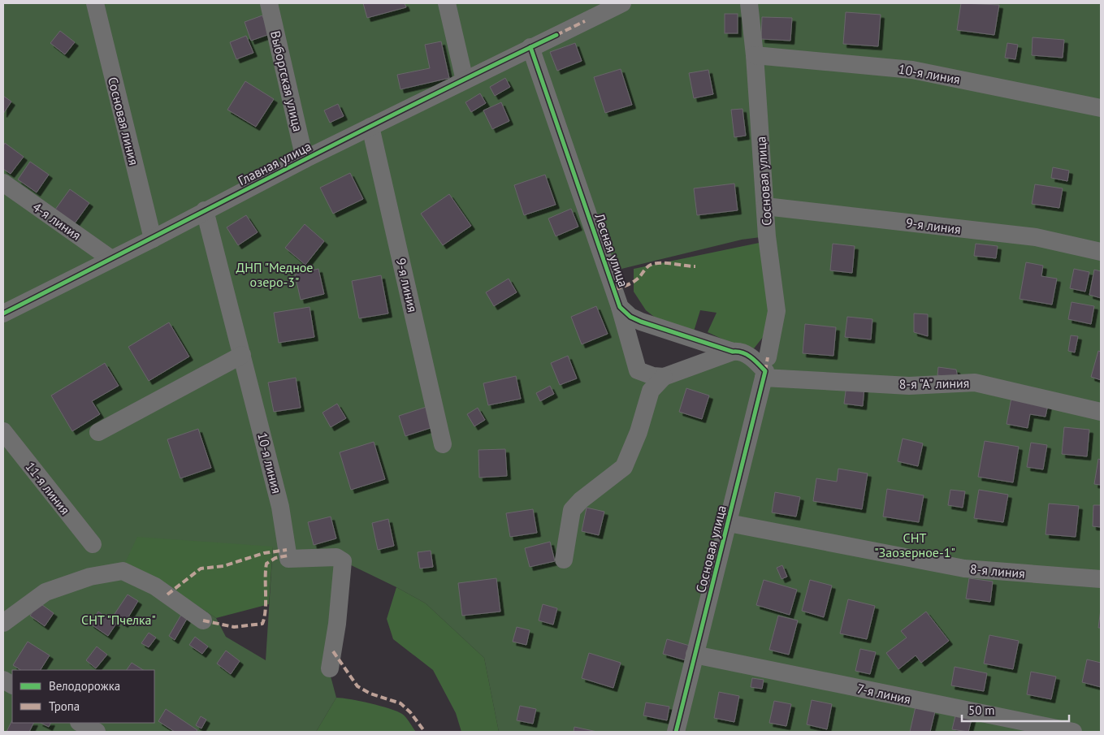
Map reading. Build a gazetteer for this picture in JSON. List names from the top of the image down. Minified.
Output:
{"streets":{"street":["10-я линия","Выборгская улица","Сосновая линия","Главная улица","Сосновая улица","4-я линия","9-я линия","Лесная улица","8-я \"А\" линия","11-я линия","8-я линия","7-я линия"]},"crossings":[["10-я линия","Главная улица"],["10-я линия","Сосновая улица"],["Выборгская улица","Главная улица"],["Сосновая линия","Главная улица"],["Главная улица","4-я линия"],["Главная улица","9-я линия"],["Главная улица","Лесная улица"],["Сосновая улица","9-я линия"],["Сосновая улица","Лесная улица"],["Сосновая улица","8-я \"А\" линия"],["Сосновая улица","8-я линия"],["Сосновая улица","7-я линия"],["Лесная улица","8-я \"А\" линия"]],"parks":["ДНП \"Медное озеро-3\"","СНТ \"Заозерное-1\"","СНТ \"Пчелка\""],"legend":["Велодорожка","Тропа"],"scale_bar":"50 m"}
